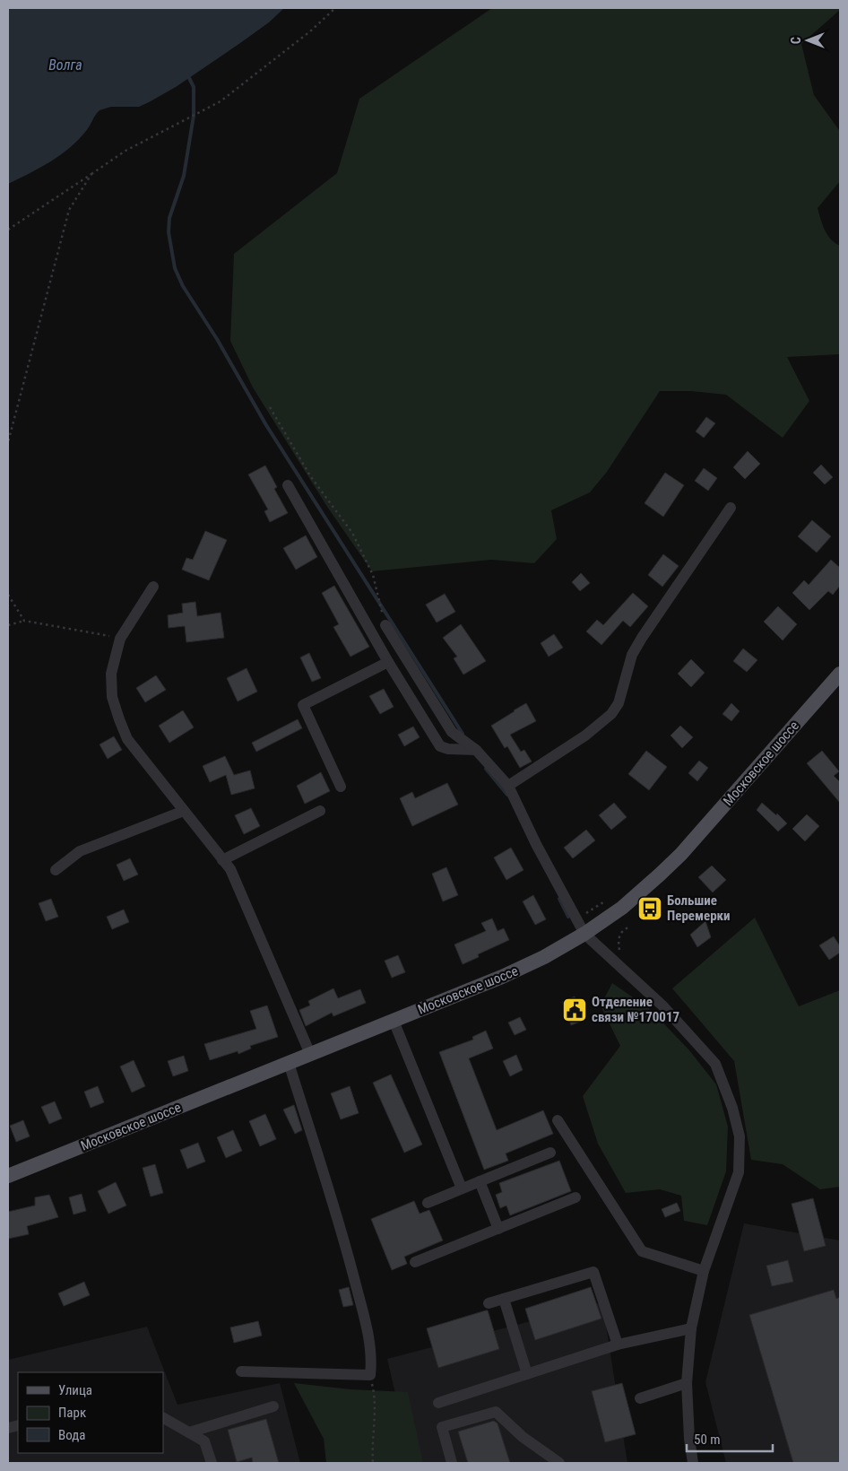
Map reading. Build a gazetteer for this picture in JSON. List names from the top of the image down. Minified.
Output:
{"streets":{"main road":["Московское шоссе"]},"water":["Волга"],"places":{"bus stop":["Большие Перемерки"],"public building":["Отделение связи №170017"]},"legend":["Улица","Парк","Вода"],"scale_bar":"50 m","north":"left"}
